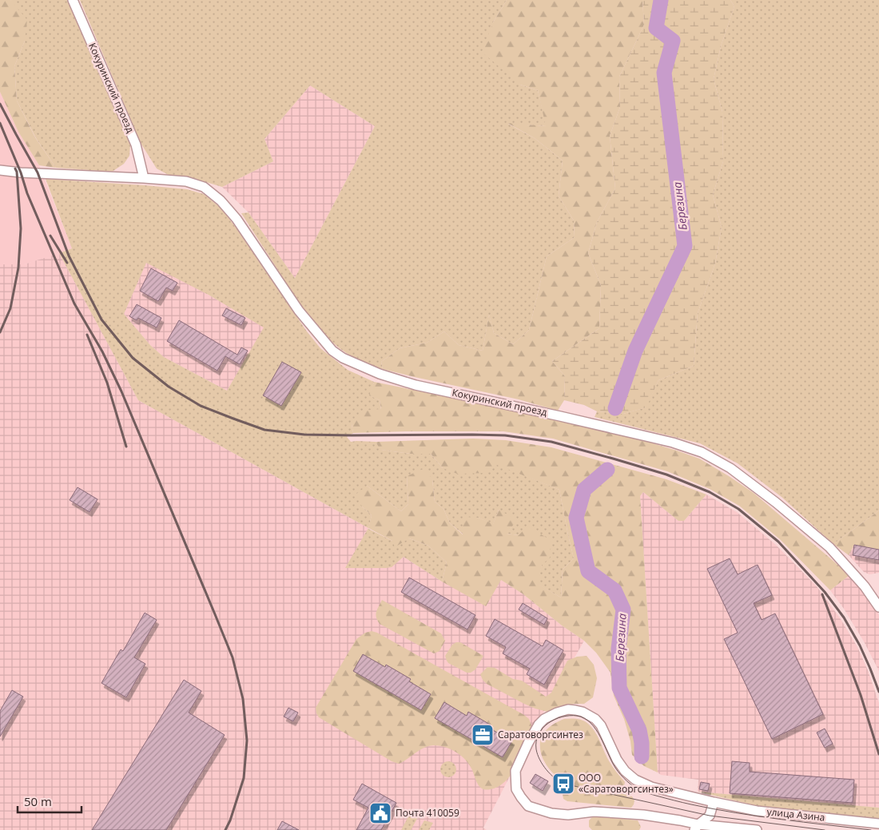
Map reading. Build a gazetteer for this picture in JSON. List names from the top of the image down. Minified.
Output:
{"streets":{"street":["Кокуринский проезд","улица Азина"]},"water":["Березина"],"places":{"office":["Саратоворгсинтез"],"bus stop":["ООО «Саратоворгсинтез»"],"public building":["Почта 410059"]},"scale_bar":"50 m"}
